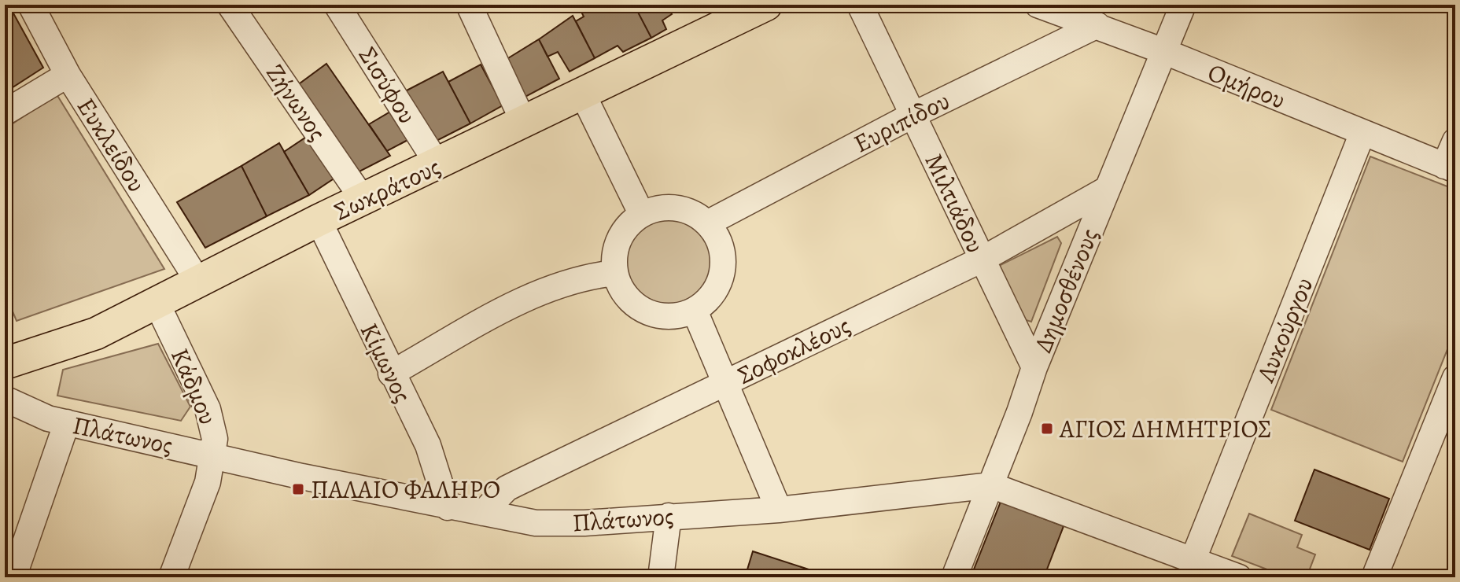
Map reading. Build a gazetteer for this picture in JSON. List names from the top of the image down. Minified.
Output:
{"streets":{"main road":["Σωκράτους"],"street":["Σισύφου","Ομήρου","Ζήνωνος","Ευριπίδου","Ευκλείδου","Μιλτιάδου","Δημοσθένους","Λυκούργου","Σοφοκλέους","Κίμωνος","Κάδμου","Πλάτωνος"]},"crossings":[["Σισύφου","Σωκράτους"],["Ομήρου","Ευριπίδου"],["Ομήρου","Δημοσθένους"],["Ομήρου","Λυκούργου"],["Ζήνωνος","Σωκράτους"],["Ευριπίδου","Μιλτιάδου"],["Ευκλείδου","Σωκράτους"],["Σωκράτους","Κίμωνος"],["Σωκράτους","Κάδμου"],["Μιλτιάδου","Δημοσθένους"],["Μιλτιάδου","Σοφοκλέους"],["Δημοσθένους","Σοφοκλέους"],["Δημοσθένους","Πλάτωνος"],["Λυκούργου","Πλάτωνος"],["Σοφοκλέους","Πλάτωνος"],["Κίμωνος","Πλάτωνος"],["Κάδμου","Πλάτωνος"]],"places":{"transit":["ΑΓΙΟΣ ΔΗΜΗΤΡΙΟΣ","ΠΑΛΑΙΟ ΦΑΛΗΡΟ"]}}
